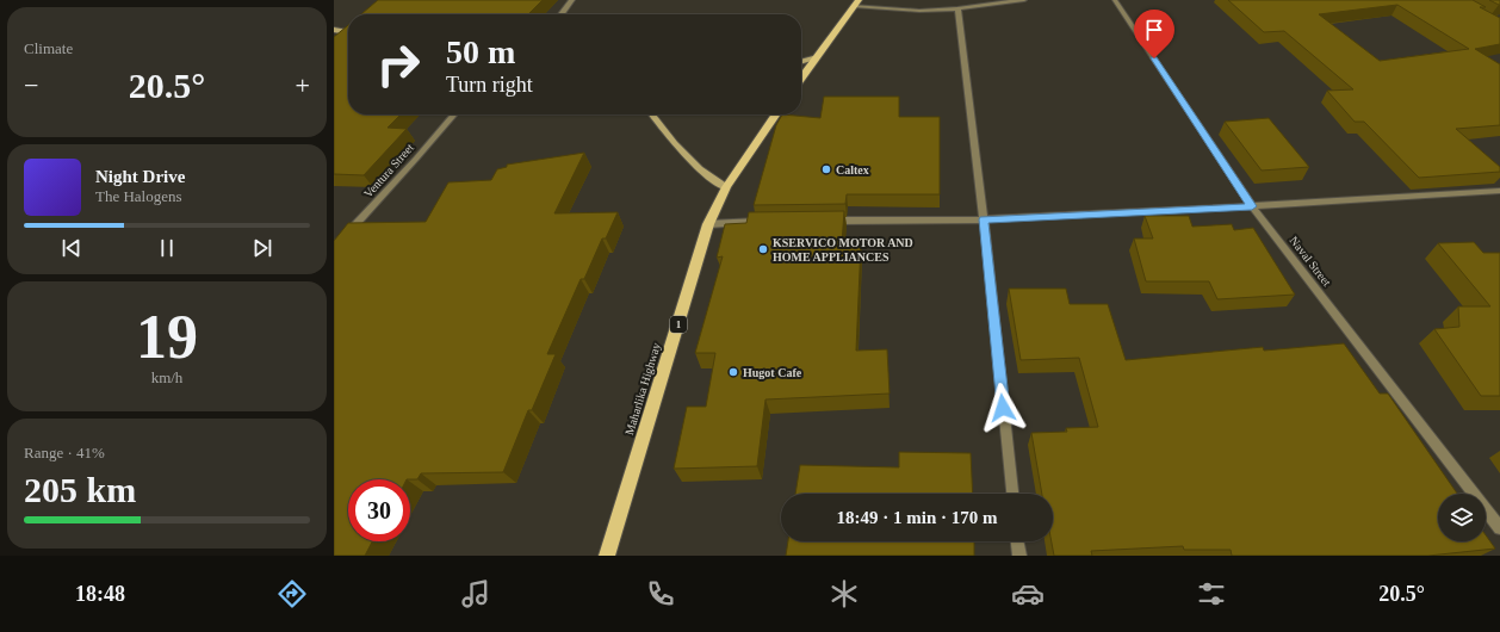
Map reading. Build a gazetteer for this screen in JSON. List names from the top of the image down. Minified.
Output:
{"streets":{"main road":["1","Maharlika Highway"],"street":["Ventura Street","Naval Street"]},"places":["Caltex","KSERVICO MOTOR AND HOME APPLIANCES","Hugot Cafe"],"page":{"tile":["Climate",["19","km/h"],["Range · 41%","205 km"]],"turn":["50 m","Turn right"],"heat":["−","20.5°","+"],"song":["Night Drive","The Halogens"],"limit":"30","trip":"18:49 · 1 min · 170 m","tabs":["18:48","20.5°"]}}
